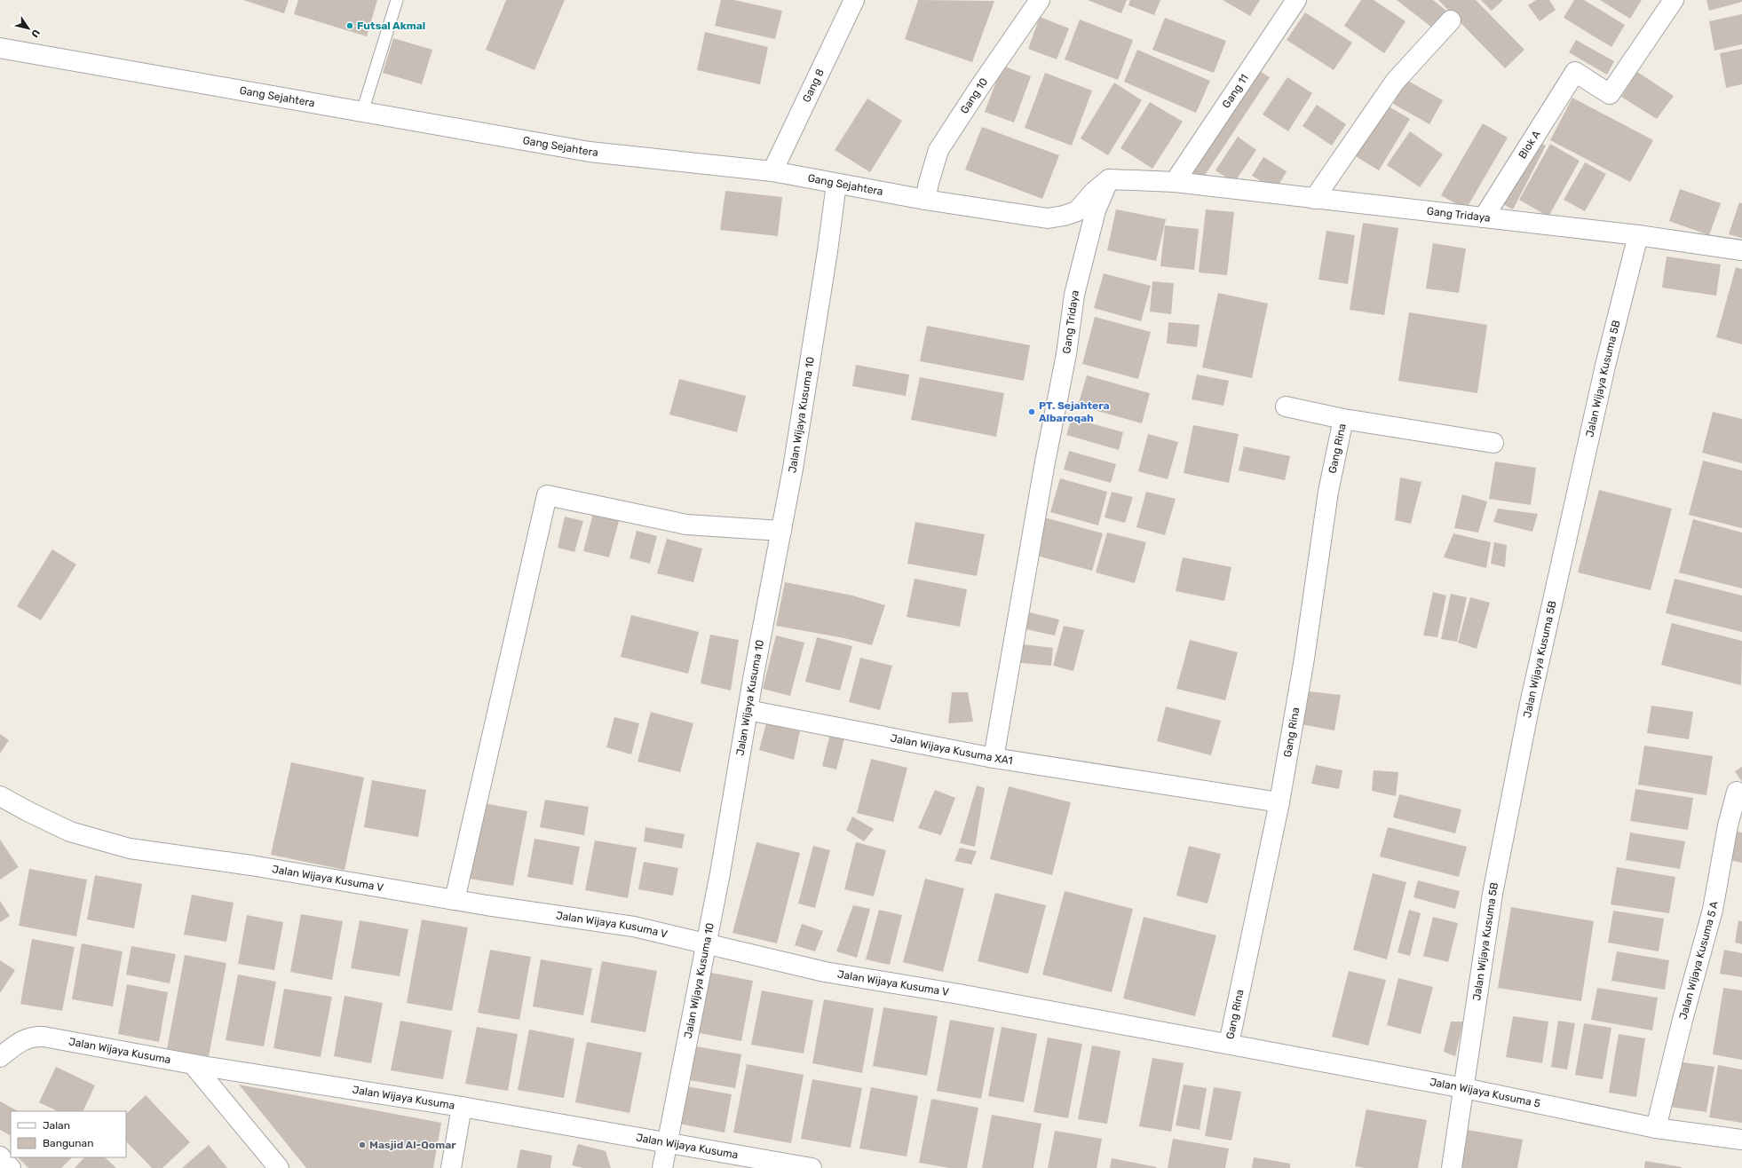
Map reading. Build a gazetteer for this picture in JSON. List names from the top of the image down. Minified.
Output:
{"streets":{"street":["Gang 8","Gang 11","Gang 10","Gang Sejahtera","Blok A","Gang Tridaya","Jalan Wijaya Kusuma 5B","Jalan Wijaya Kusuma 10","Gang Rina","Jalan Wijaya Kusuma XA1","Jalan Wijaya Kusuma V","Jalan Wijaya Kusuma 5 A","Jalan Wijaya Kusuma","Jalan Wijaya Kusuma 5"]},"crossings":[["Gang 8","Gang Sejahtera"],["Gang 11","Gang Tridaya"],["Gang 10","Gang Sejahtera"],["Gang Sejahtera","Gang Tridaya"],["Gang Sejahtera","Jalan Wijaya Kusuma 10"],["Blok A","Gang Tridaya"],["Gang Tridaya","Jalan Wijaya Kusuma 5B"],["Gang Tridaya","Jalan Wijaya Kusuma XA1"],["Jalan Wijaya Kusuma 5B","Jalan Wijaya Kusuma 5"],["Jalan Wijaya Kusuma 10","Jalan Wijaya Kusuma XA1"],["Jalan Wijaya Kusuma 10","Jalan Wijaya Kusuma V"],["Jalan Wijaya Kusuma 10","Jalan Wijaya Kusuma"],["Gang Rina","Jalan Wijaya Kusuma XA1"],["Gang Rina","Jalan Wijaya Kusuma V"],["Gang Rina","Jalan Wijaya Kusuma 5"],["Jalan Wijaya Kusuma V","Jalan Wijaya Kusuma 5"],["Jalan Wijaya Kusuma 5 A","Jalan Wijaya Kusuma 5"]],"places":["Futsal Akmal","PT. Sejahtera Albaroqah","Masjid Al-Qomar"],"legend":["Jalan","Bangunan"],"north":"bottom right"}
